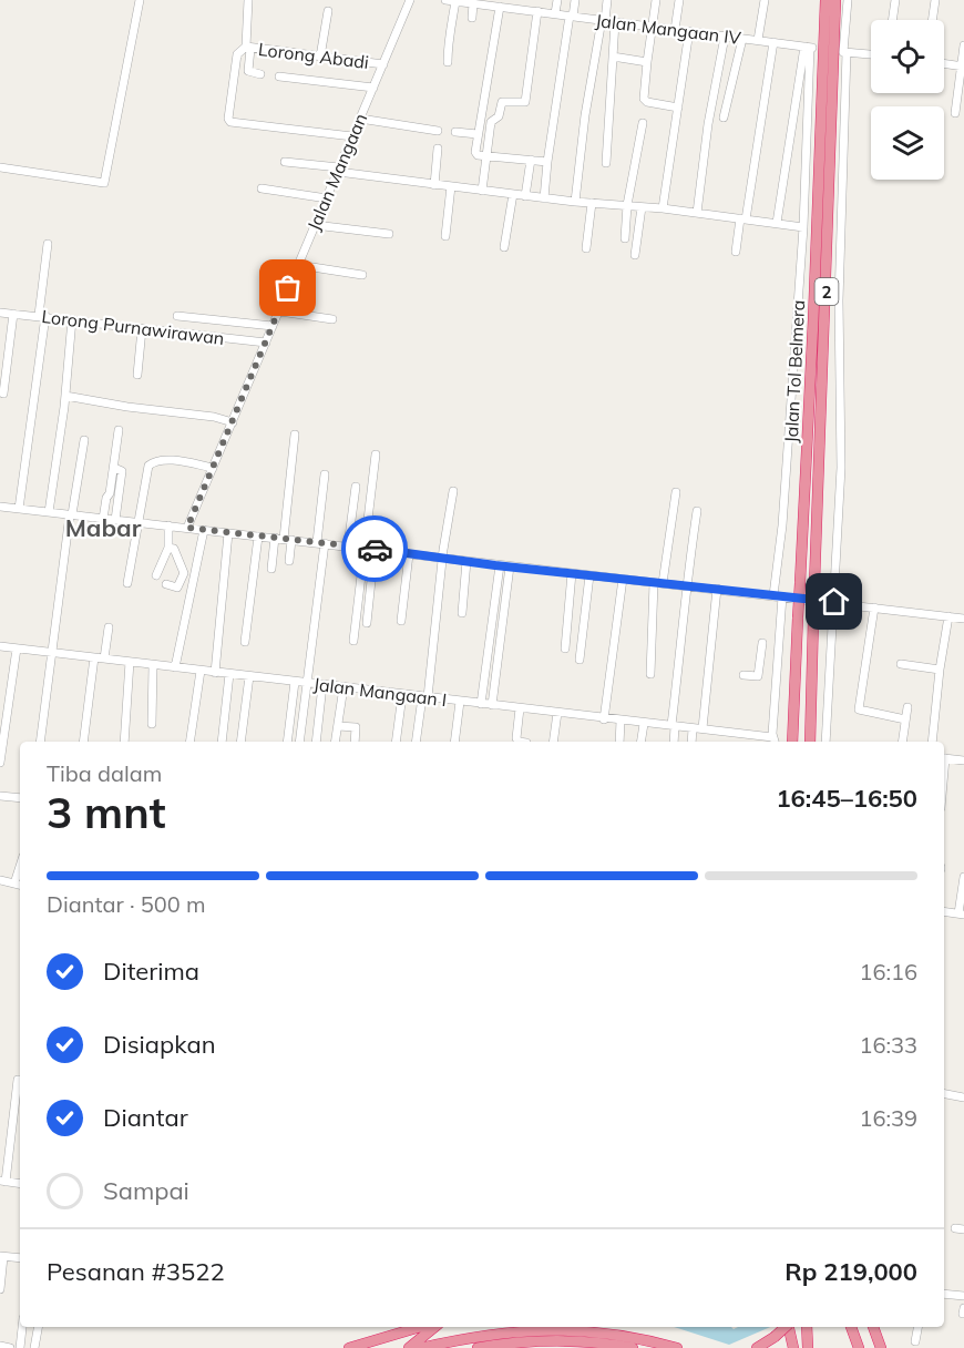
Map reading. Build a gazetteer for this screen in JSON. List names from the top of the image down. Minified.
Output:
{"streets":{"highway":["2","Jalan Tol Belmera"],"street":["Jalan Mangaan IV","Lorong Abadi","Jalan Mangaan","Lorong Purnawirawan","Jalan Mangaan I"]},"crossings":[["Lorong Abadi","Jalan Mangaan"],["Jalan Mangaan","Lorong Purnawirawan"]],"districts":["Mabar"],"page":{"heading":["3 mnt","Tiba dalam","16:45–16:50"],"panel":["Pesanan #3522","Rp 219,000"],"bar":"Diantar · 500 m","list":[["Diterima","16:16"],["Disiapkan","16:33"],["Diantar","16:39"],"Sampai"]}}
